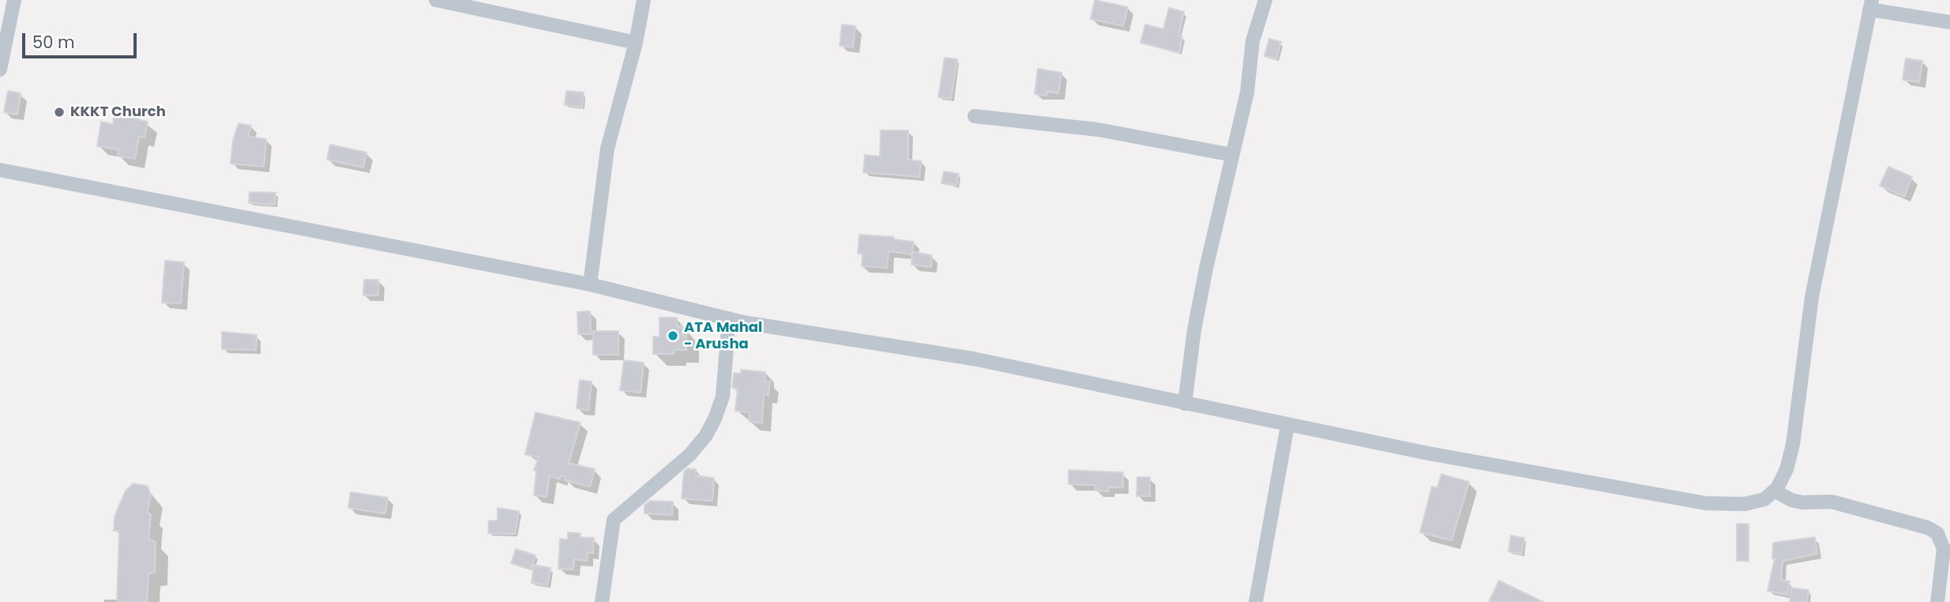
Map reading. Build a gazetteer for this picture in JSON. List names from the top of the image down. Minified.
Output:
{"places":["KKKT Church","ATA Mahal - Arusha"],"scale_bar":"50 m"}
